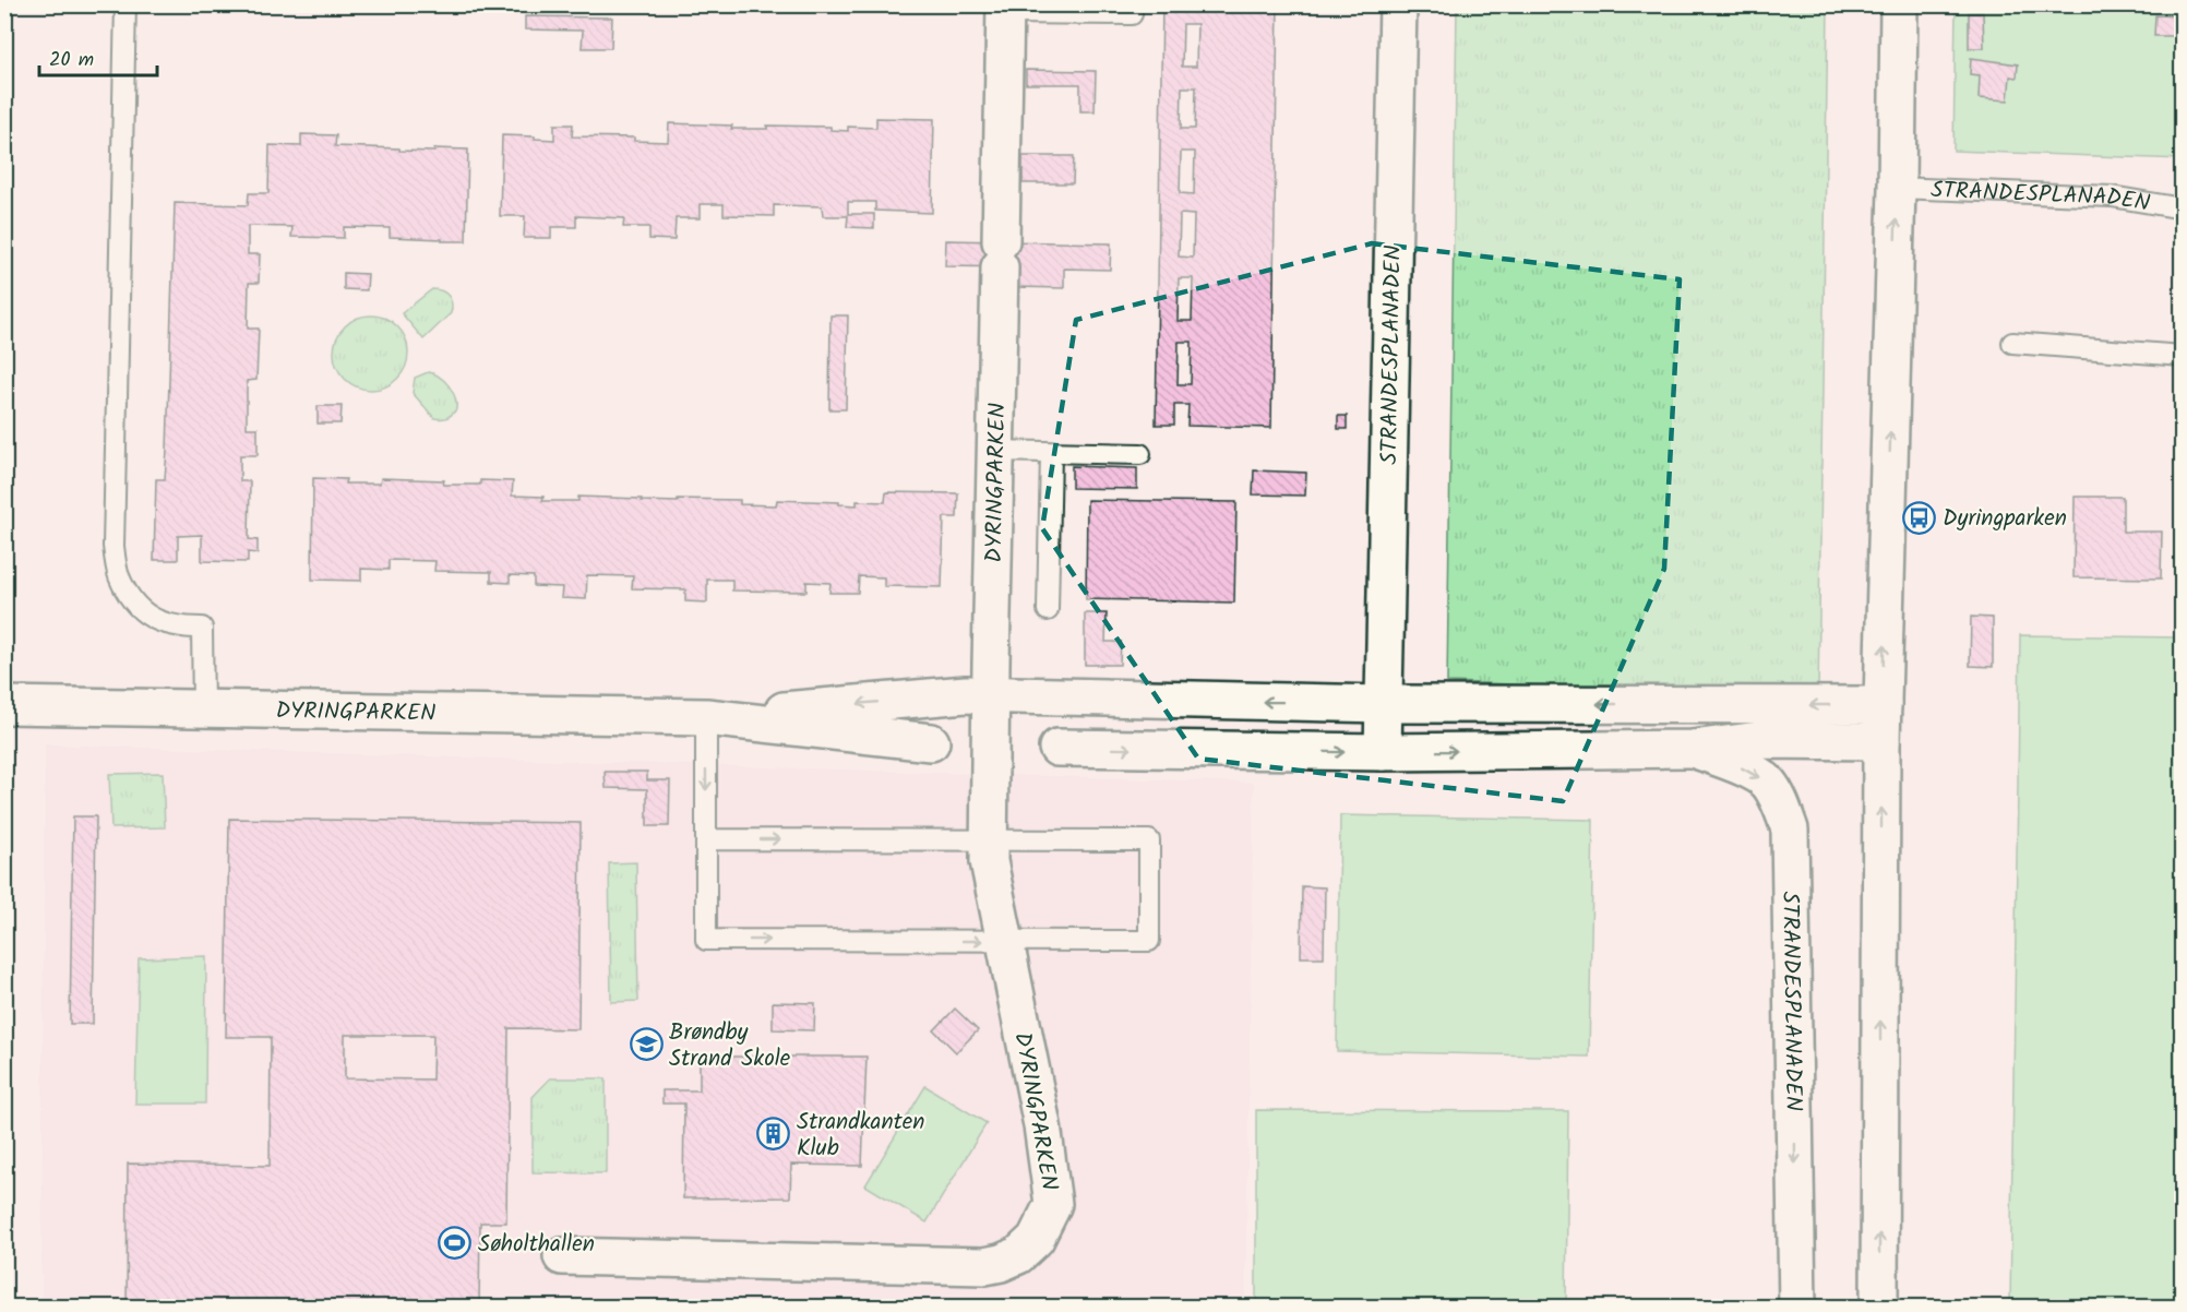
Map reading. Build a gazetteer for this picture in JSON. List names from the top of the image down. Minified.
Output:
{"streets":{"street":["STRANDESPLANADEN","DYRINGPARKEN"]},"crossings":[["STRANDESPLANADEN","DYRINGPARKEN"]],"places":{"bus stop":["Dyringparken"],"school or university":["Brøndby Strand Skole"],"building":["Strandkanten Klub"],"sports":["Søholthallen"]},"scale_bar":"20 m"}
